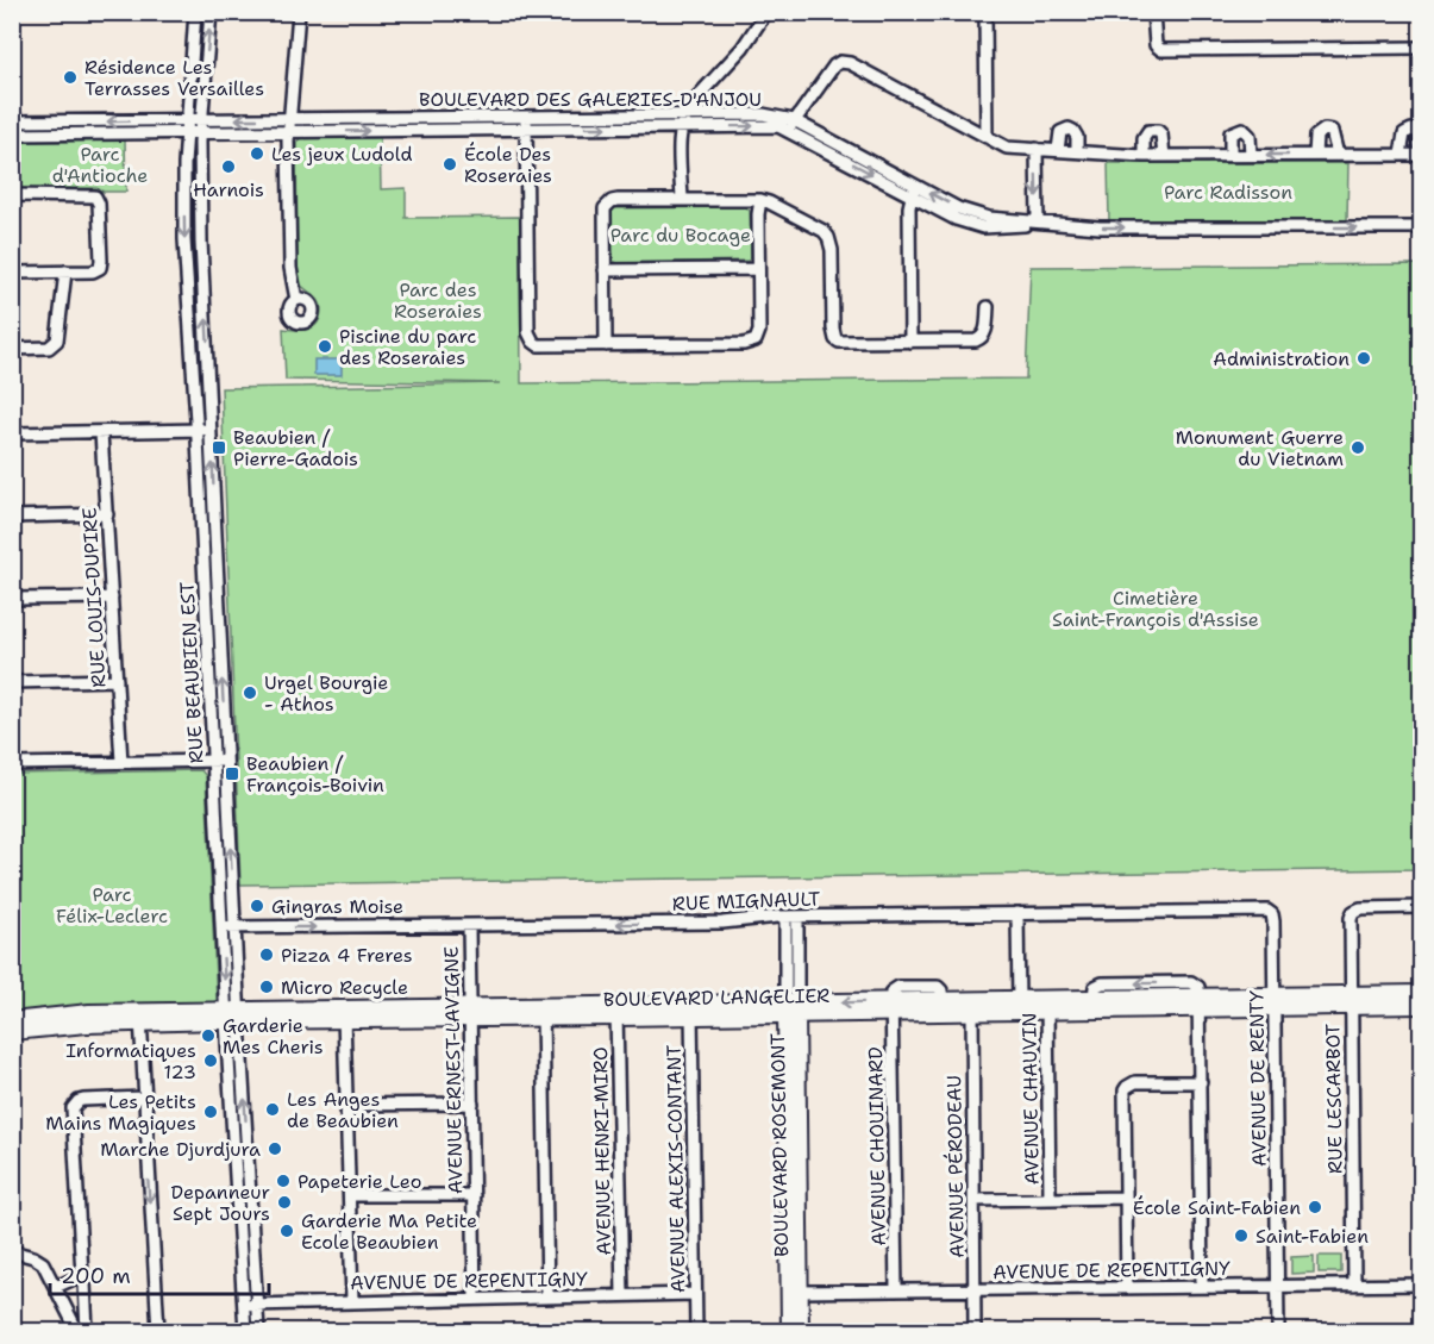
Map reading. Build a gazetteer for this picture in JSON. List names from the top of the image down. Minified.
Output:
{"streets":{"main road":["BOULEVARD LANGELIER","BOULEVARD ROSEMONT"],"street":["BOULEVARD DES GALERIES-D'ANJOU","RUE LOUIS-DUPIRE","RUE BEAUBIEN EST","RUE MIGNAULT","AVENUE ERNEST-LAVIGNE","AVENUE DE RENTY","AVENUE CHAUVIN","RUE LESCARBOT","AVENUE CHOUINARD","AVENUE HENRI-MIRO","AVENUE PÉRODEAU","AVENUE ALEXIS-CONTANT","AVENUE DE REPENTIGNY"]},"crossings":[["BOULEVARD DES GALERIES-D'ANJOU","RUE BEAUBIEN EST"],["RUE BEAUBIEN EST","RUE MIGNAULT"],["RUE BEAUBIEN EST","BOULEVARD LANGELIER"],["RUE BEAUBIEN EST","AVENUE DE REPENTIGNY"],["RUE MIGNAULT","AVENUE ERNEST-LAVIGNE"],["RUE MIGNAULT","AVENUE DE RENTY"],["RUE MIGNAULT","AVENUE CHAUVIN"],["RUE MIGNAULT","BOULEVARD ROSEMONT"],["BOULEVARD LANGELIER","AVENUE ERNEST-LAVIGNE"],["BOULEVARD LANGELIER","AVENUE DE RENTY"],["BOULEVARD LANGELIER","AVENUE CHAUVIN"],["BOULEVARD LANGELIER","RUE LESCARBOT"],["BOULEVARD LANGELIER","BOULEVARD ROSEMONT"],["BOULEVARD LANGELIER","AVENUE CHOUINARD"],["BOULEVARD LANGELIER","AVENUE HENRI-MIRO"],["BOULEVARD LANGELIER","AVENUE PÉRODEAU"],["BOULEVARD LANGELIER","AVENUE ALEXIS-CONTANT"],["AVENUE ERNEST-LAVIGNE","AVENUE DE REPENTIGNY"],["AVENUE DE RENTY","AVENUE DE REPENTIGNY"],["RUE LESCARBOT","AVENUE DE REPENTIGNY"],["BOULEVARD ROSEMONT","AVENUE DE REPENTIGNY"],["AVENUE CHOUINARD","AVENUE DE REPENTIGNY"],["AVENUE HENRI-MIRO","AVENUE DE REPENTIGNY"],["AVENUE PÉRODEAU","AVENUE DE REPENTIGNY"],["AVENUE ALEXIS-CONTANT","AVENUE DE REPENTIGNY"]],"parks":["Parc d'Antioche","Parc Radisson","Parc du Bocage","Parc des Roseraies","Cimetière Saint-François d'Assise","Parc Félix-Leclerc"],"places":{"other":["Résidence Les Terrasses Versailles","Les jeux Ludold","École Des Roseraies","Harnois","Piscine du parc des Roseraies","Administration","Monument Guerre du Vietnam","Urgel Bourgie - Athos","Gingras Moise","Pizza 4 Freres","Micro Recycle","Garderie Mes Cheris","Informatiques 123","Les Anges de Beaubien","Les Petits Mains Magiques","Marche Djurdjura","Papeterie Leo","Depanneur Sept Jours","École Saint-Fabien","Garderie Ma Petite Ecole Beaubien","Saint-Fabien"],"transit":["Beaubien / Pierre-Gadois","Beaubien / François-Boivin"]},"scale_bar":"200 m"}
